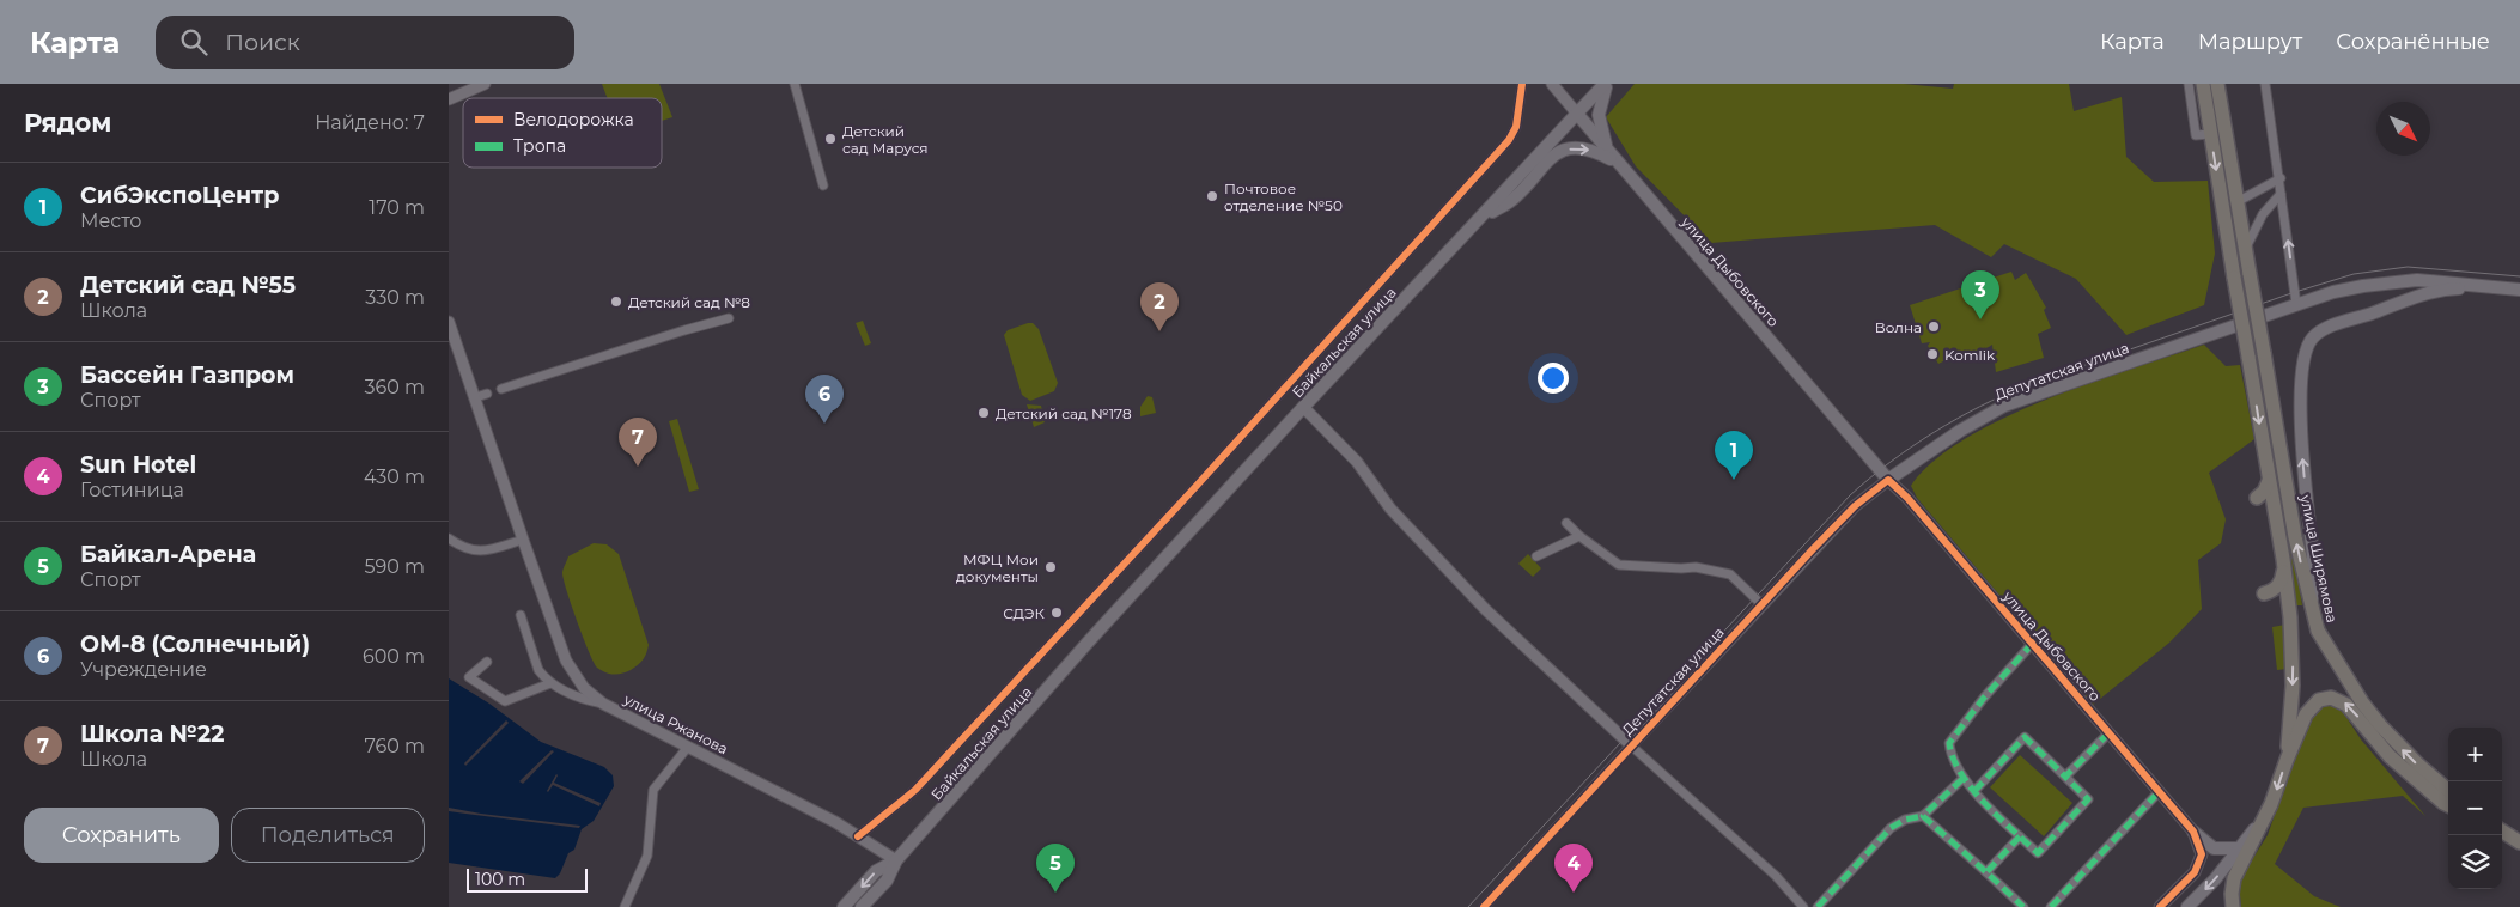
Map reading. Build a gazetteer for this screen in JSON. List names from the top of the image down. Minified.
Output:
{"streets":{"main road":["улица Дыбовского","Байкальская улица","Депутатская улица","улица Ширямова"],"street":["улица Ржанова"]},"crossings":[["улица Дыбовского","Байкальская улица"],["улица Дыбовского","Депутатская улица"],["Байкальская улица","улица Ржанова"]],"places":["Детский сад Маруся","Почтовое отделение №50","Детский сад №8","Волна","Komlik","Детский сад №178","МФЦ Мои документы","СДЭК"],"legend":["Велодорожка","Тропа"],"scale_bar":"100 m","north":"bottom right","page":{"header":"Карта","search":"Поиск","nav":["Карта","Маршрут","Сохранённые"],"heading":["Рядом","Найдено: 7"],"list":[{"mark":"1","name":"СибЭкспоЦентр","note":"Место","value":"170 m"},{"mark":"2","name":"Детский сад №55","note":"Школа","value":"330 m"},{"mark":"3","name":"Бассейн Газпром","note":"Спорт","value":"360 m"},{"mark":"4","name":"Sun Hotel","note":"Гостиница","value":"430 m"},{"mark":"5","name":"Байкал-Арена","note":"Спорт","value":"590 m"},{"mark":"6","name":"ОМ-8 (Солнечный)","note":"Учреждение","value":"600 m"},{"mark":"7","name":"Школа №22","note":"Школа","value":"760 m"}],"pins":["3","2","6","7","1","4","5"],"map_buttons":["+","−"],"buttons":["Сохранить","Поделиться"],"scale":"100 m"}}
